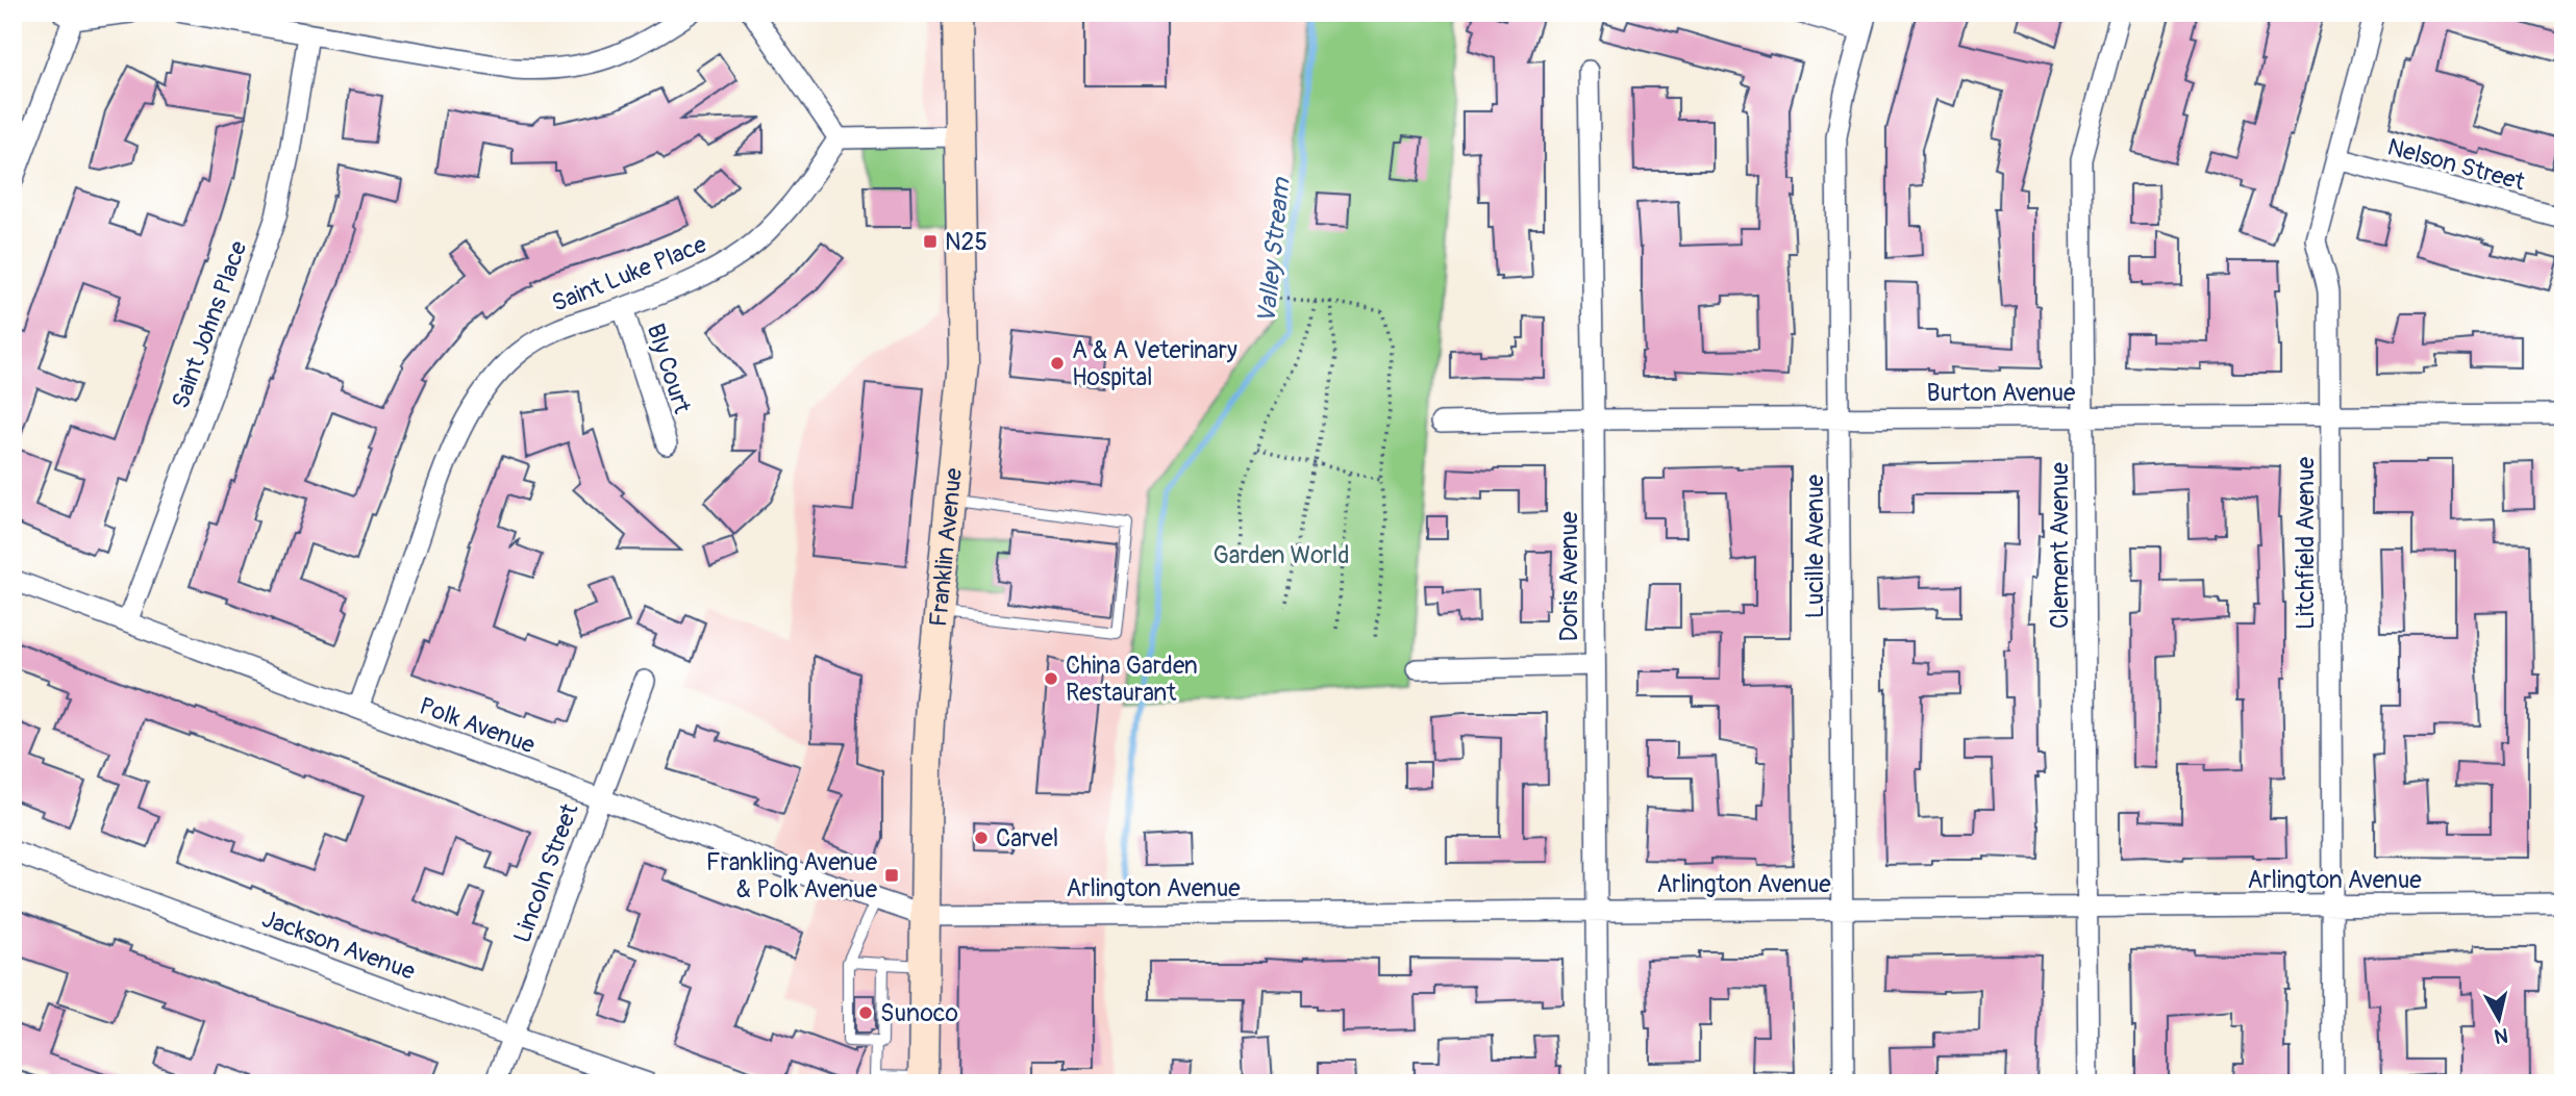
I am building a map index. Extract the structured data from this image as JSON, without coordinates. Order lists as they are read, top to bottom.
{
  "streets": {
    "main road": ["Franklin Avenue"],
    "street": [
      "Nelson Street",
      "Saint Luke Place",
      "Saint Johns Place",
      "Bly Court",
      "Burton Avenue",
      "Litchfield Avenue",
      "Clement Avenue",
      "Lucille Avenue",
      "Doris Avenue",
      "Polk Avenue",
      "Lincoln Street",
      "Arlington Avenue",
      "Jackson Avenue"
    ]
  },
  "crossings": [
    ["Nelson Street", "Litchfield Avenue"],
    ["Saint Luke Place", "Bly Court"],
    ["Saint Luke Place", "Polk Avenue"],
    ["Saint Johns Place", "Polk Avenue"],
    ["Burton Avenue", "Litchfield Avenue"],
    ["Burton Avenue", "Clement Avenue"],
    ["Burton Avenue", "Lucille Avenue"],
    ["Burton Avenue", "Doris Avenue"],
    ["Litchfield Avenue", "Arlington Avenue"],
    ["Clement Avenue", "Arlington Avenue"],
    ["Lucille Avenue", "Arlington Avenue"],
    ["Franklin Avenue", "Polk Avenue"],
    ["Franklin Avenue", "Arlington Avenue"],
    ["Doris Avenue", "Arlington Avenue"],
    ["Polk Avenue", "Lincoln Street"],
    ["Polk Avenue", "Arlington Avenue"],
    ["Lincoln Street", "Jackson Avenue"]
  ],
  "water": ["Valley Stream"],
  "parks": ["Garden World"],
  "places": {
    "transit": ["N25", "Frankling Avenue & Polk Avenue"],
    "other": [
      "A & A Veterinary Hospital",
      "China Garden Restaurant",
      "Carvel",
      "Sunoco"
    ]
  },
  "north": "bottom"
}
